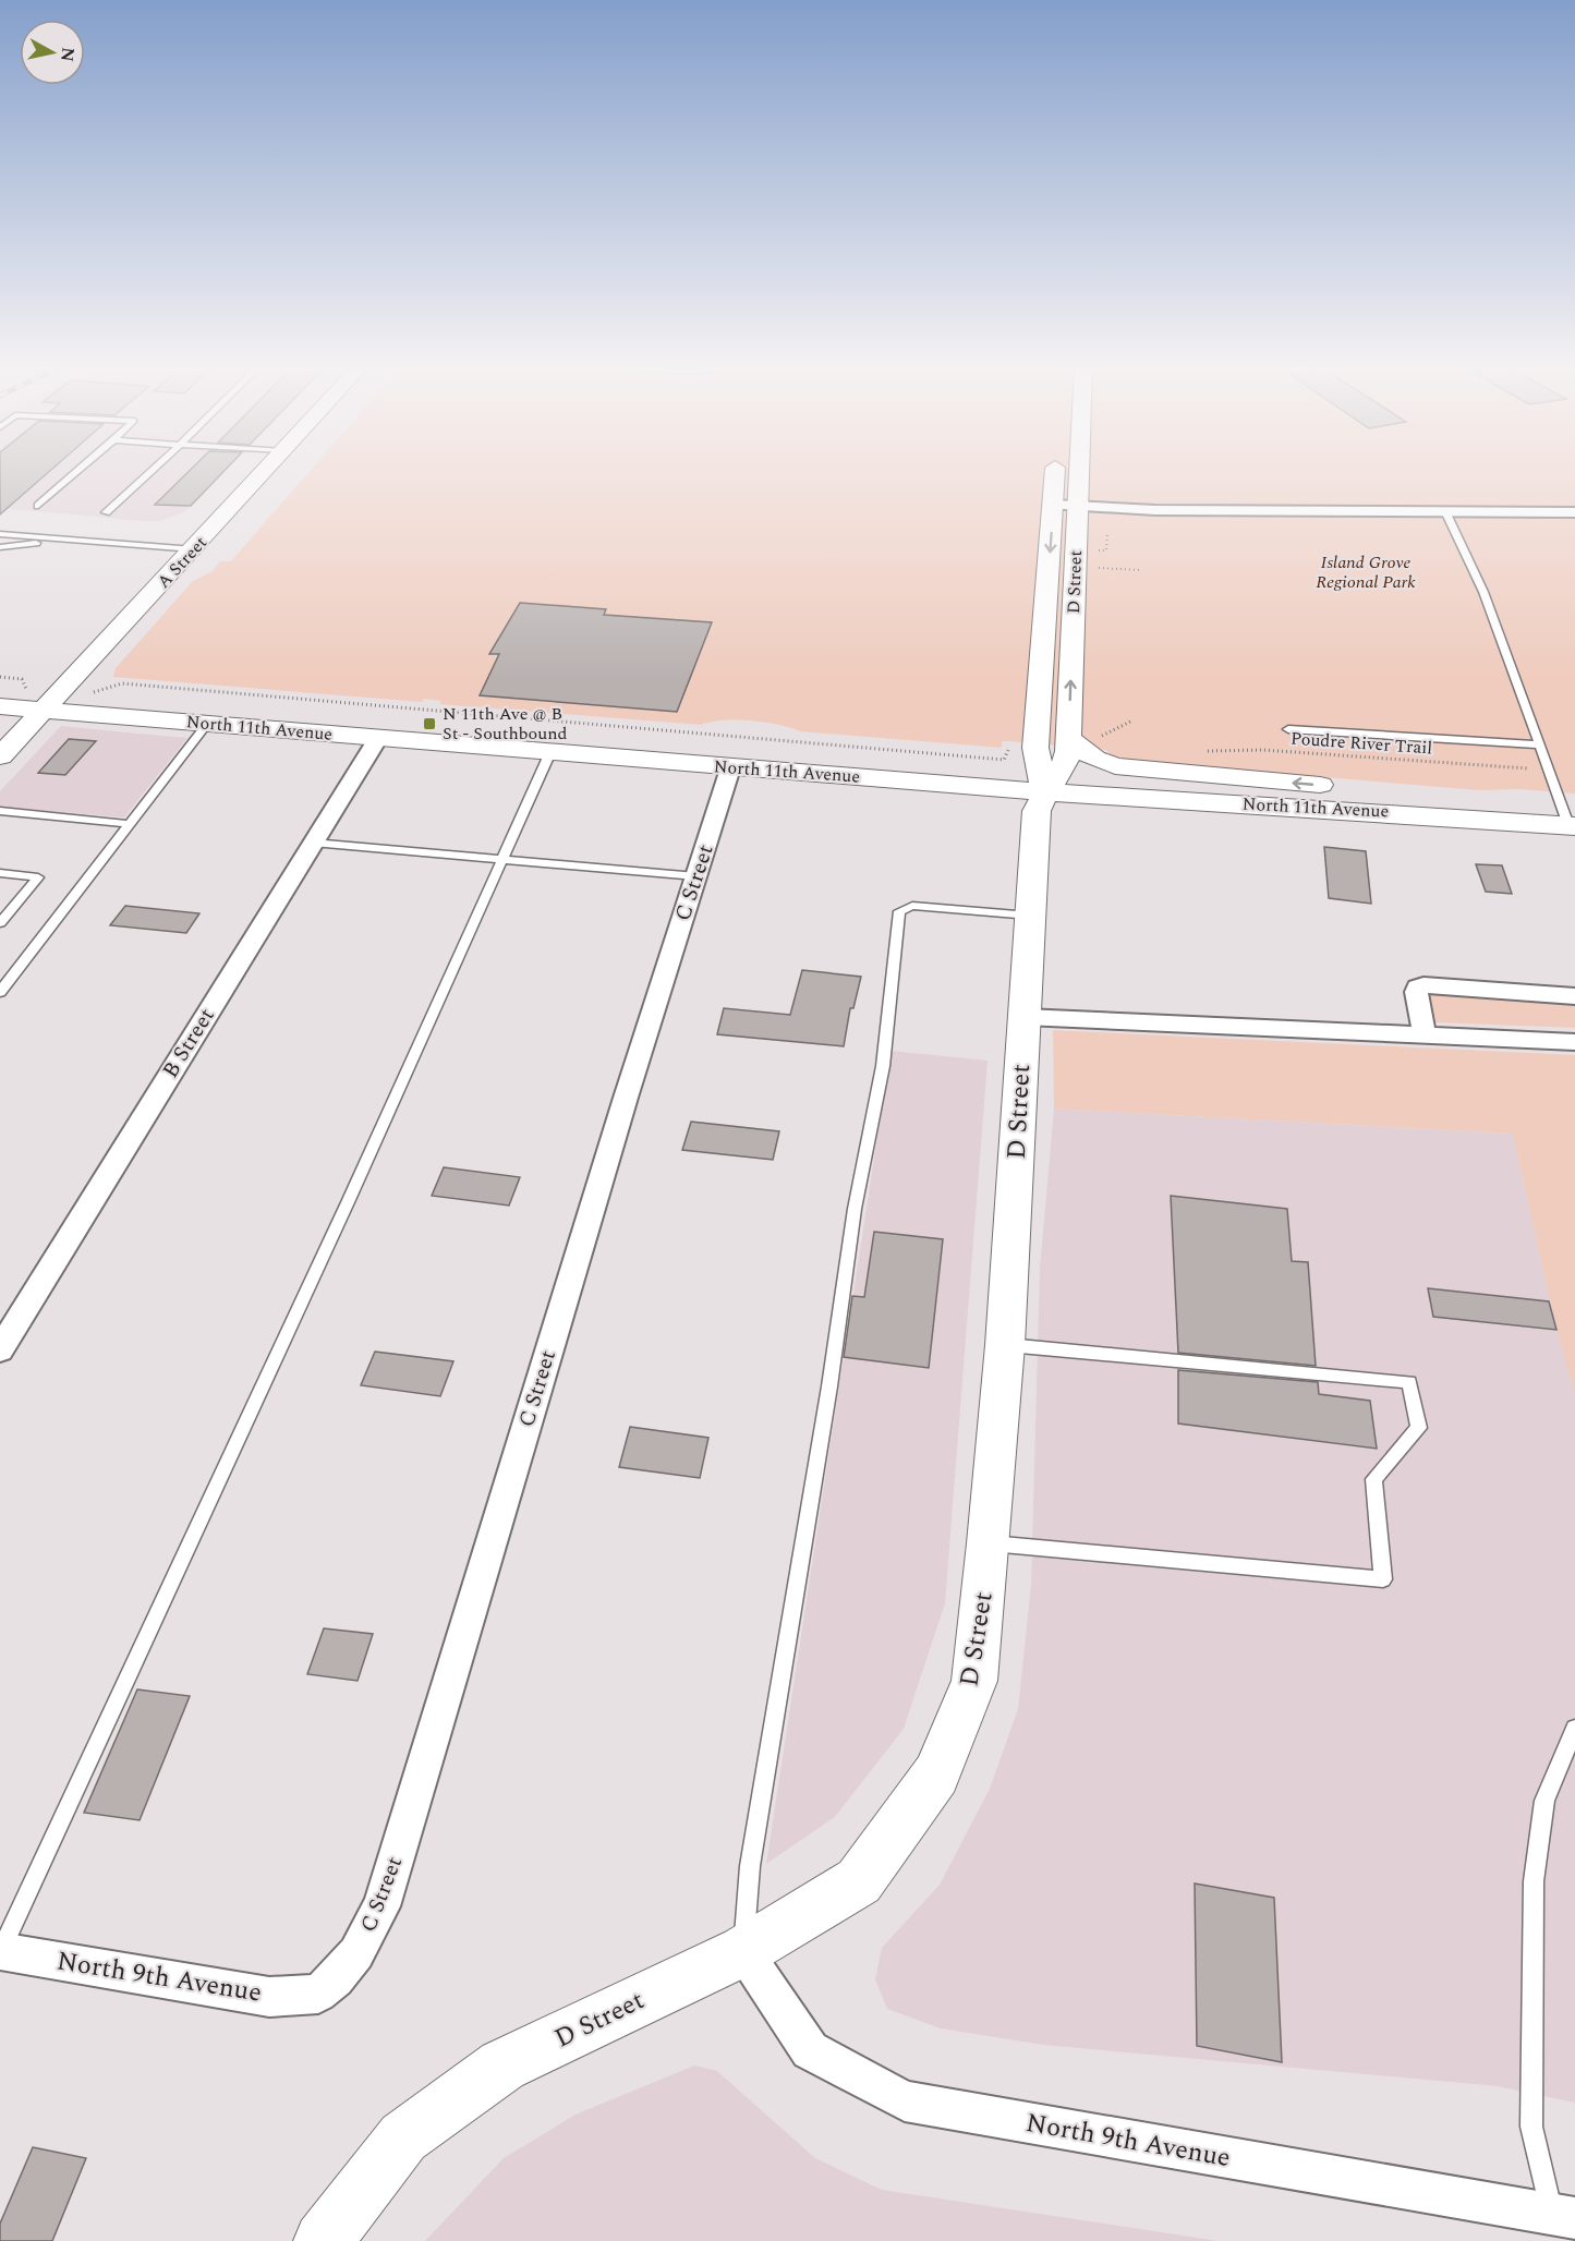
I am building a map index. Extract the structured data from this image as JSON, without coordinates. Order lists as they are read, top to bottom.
{
  "streets": {
    "street": [
      "A Street",
      "D Street",
      "North 11th Avenue",
      "C Street",
      "B Street",
      "North 9th Avenue"
    ],
    "path": ["Poudre River Trail"]
  },
  "crossings": [
    ["A Street", "North 11th Avenue"],
    ["D Street", "North 11th Avenue"],
    ["D Street", "North 9th Avenue"],
    ["North 11th Avenue", "C Street"],
    ["North 11th Avenue", "B Street"],
    ["C Street", "North 9th Avenue"]
  ],
  "parks": ["Island Grove Regional Park"],
  "places": {
    "transit": ["N 11th Ave @ B St - Southbound"]
  },
  "north": "right"
}
